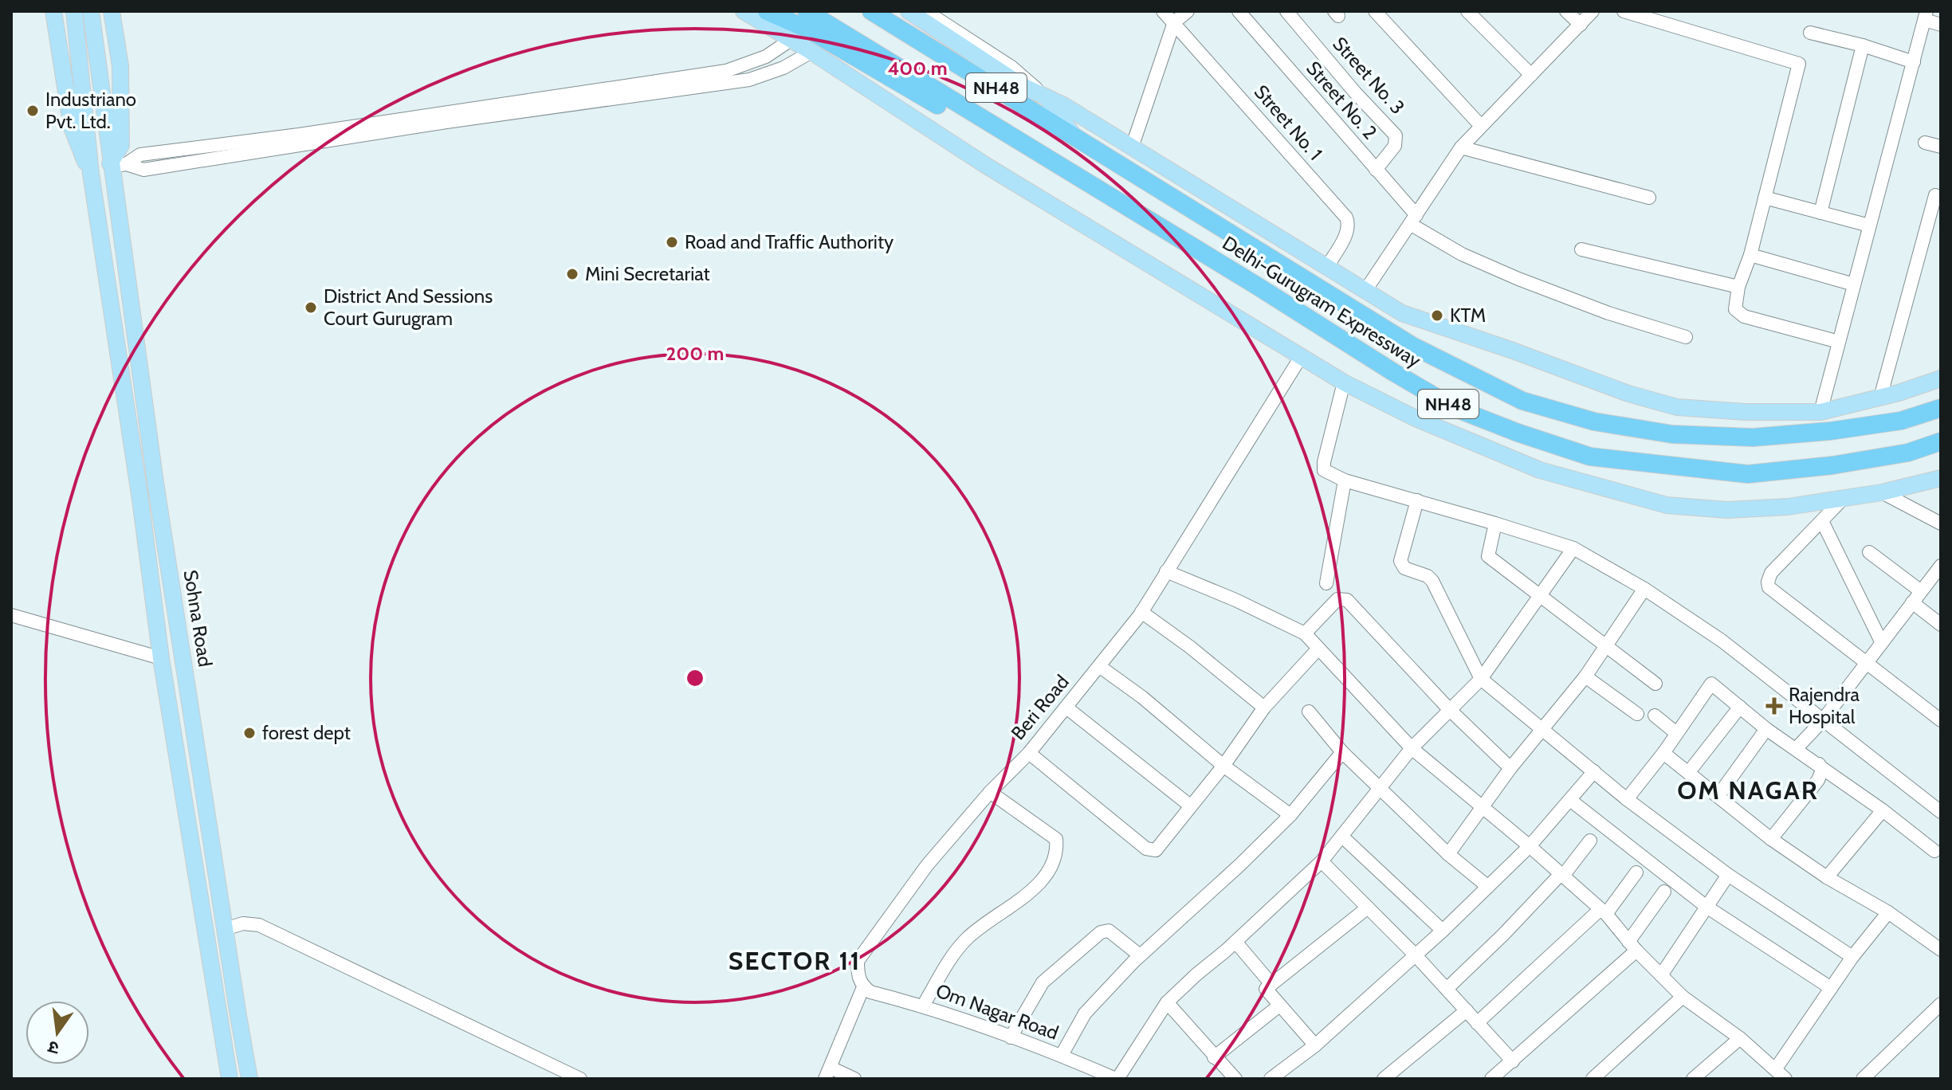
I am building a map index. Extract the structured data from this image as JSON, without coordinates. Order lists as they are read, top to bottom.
{
  "streets": {
    "highway": ["NH48", "Delhi-Gurugram Expressway"],
    "main road": ["Sohna Road"],
    "street": [
      "Street No. 3",
      "Street No. 2",
      "Street No. 1",
      "Beri Road",
      "Om Nagar Road"
    ]
  },
  "crossings": [
    ["Street No. 3", "Street No. 2"],
    ["Beri Road", "Om Nagar Road"]
  ],
  "districts": ["OM NAGAR", "SECTOR 11"],
  "places": {
    "other": [
      "Industriano Pvt. Ltd.",
      "Road and Traffic Authority",
      "Mini Secretariat",
      "District And Sessions Court Gurugram",
      "KTM",
      "forest dept"
    ],
    "health": ["Rajendra Hospital"]
  },
  "north": "bottom",
  "rings": ["400 m", "200 m"]
}
